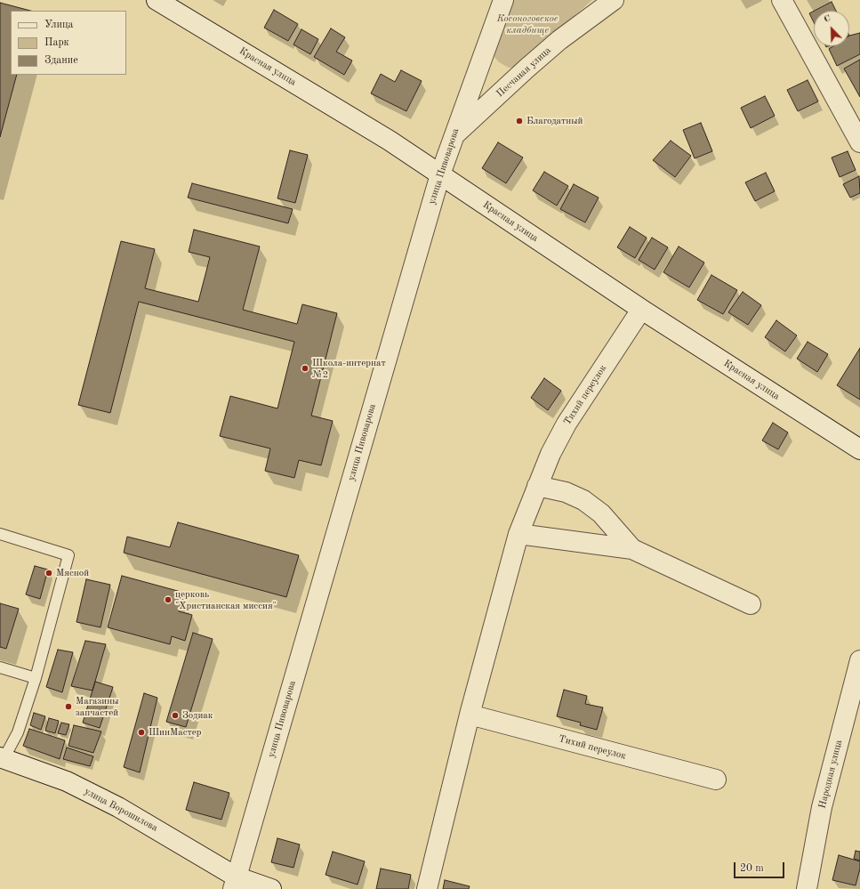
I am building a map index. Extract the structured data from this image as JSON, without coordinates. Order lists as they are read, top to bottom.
{
  "streets": {
    "street": [
      "Красная улица",
      "Песчаная улица",
      "улица Пивоварова",
      "Тихий переулок",
      "Народная улица",
      "улица Ворошилова"
    ]
  },
  "crossings": [
    ["Красная улица", "улица Пивоварова"],
    ["Красная улица", "Тихий переулок"],
    ["Песчаная улица", "улица Пивоварова"],
    ["улица Пивоварова", "улица Ворошилова"]
  ],
  "parks": ["Косоноговское кладбище"],
  "places": [
    "Благодатный",
    "Школа-интернат №2",
    "Мясной",
    "церковь \"Христианская миссия\"",
    "Магазины запчастей",
    "Зодиак",
    "ШинМастер"
  ],
  "legend": ["Улица", "Парк", "Здание"],
  "scale_bar": "20 m",
  "north": "top left"
}
